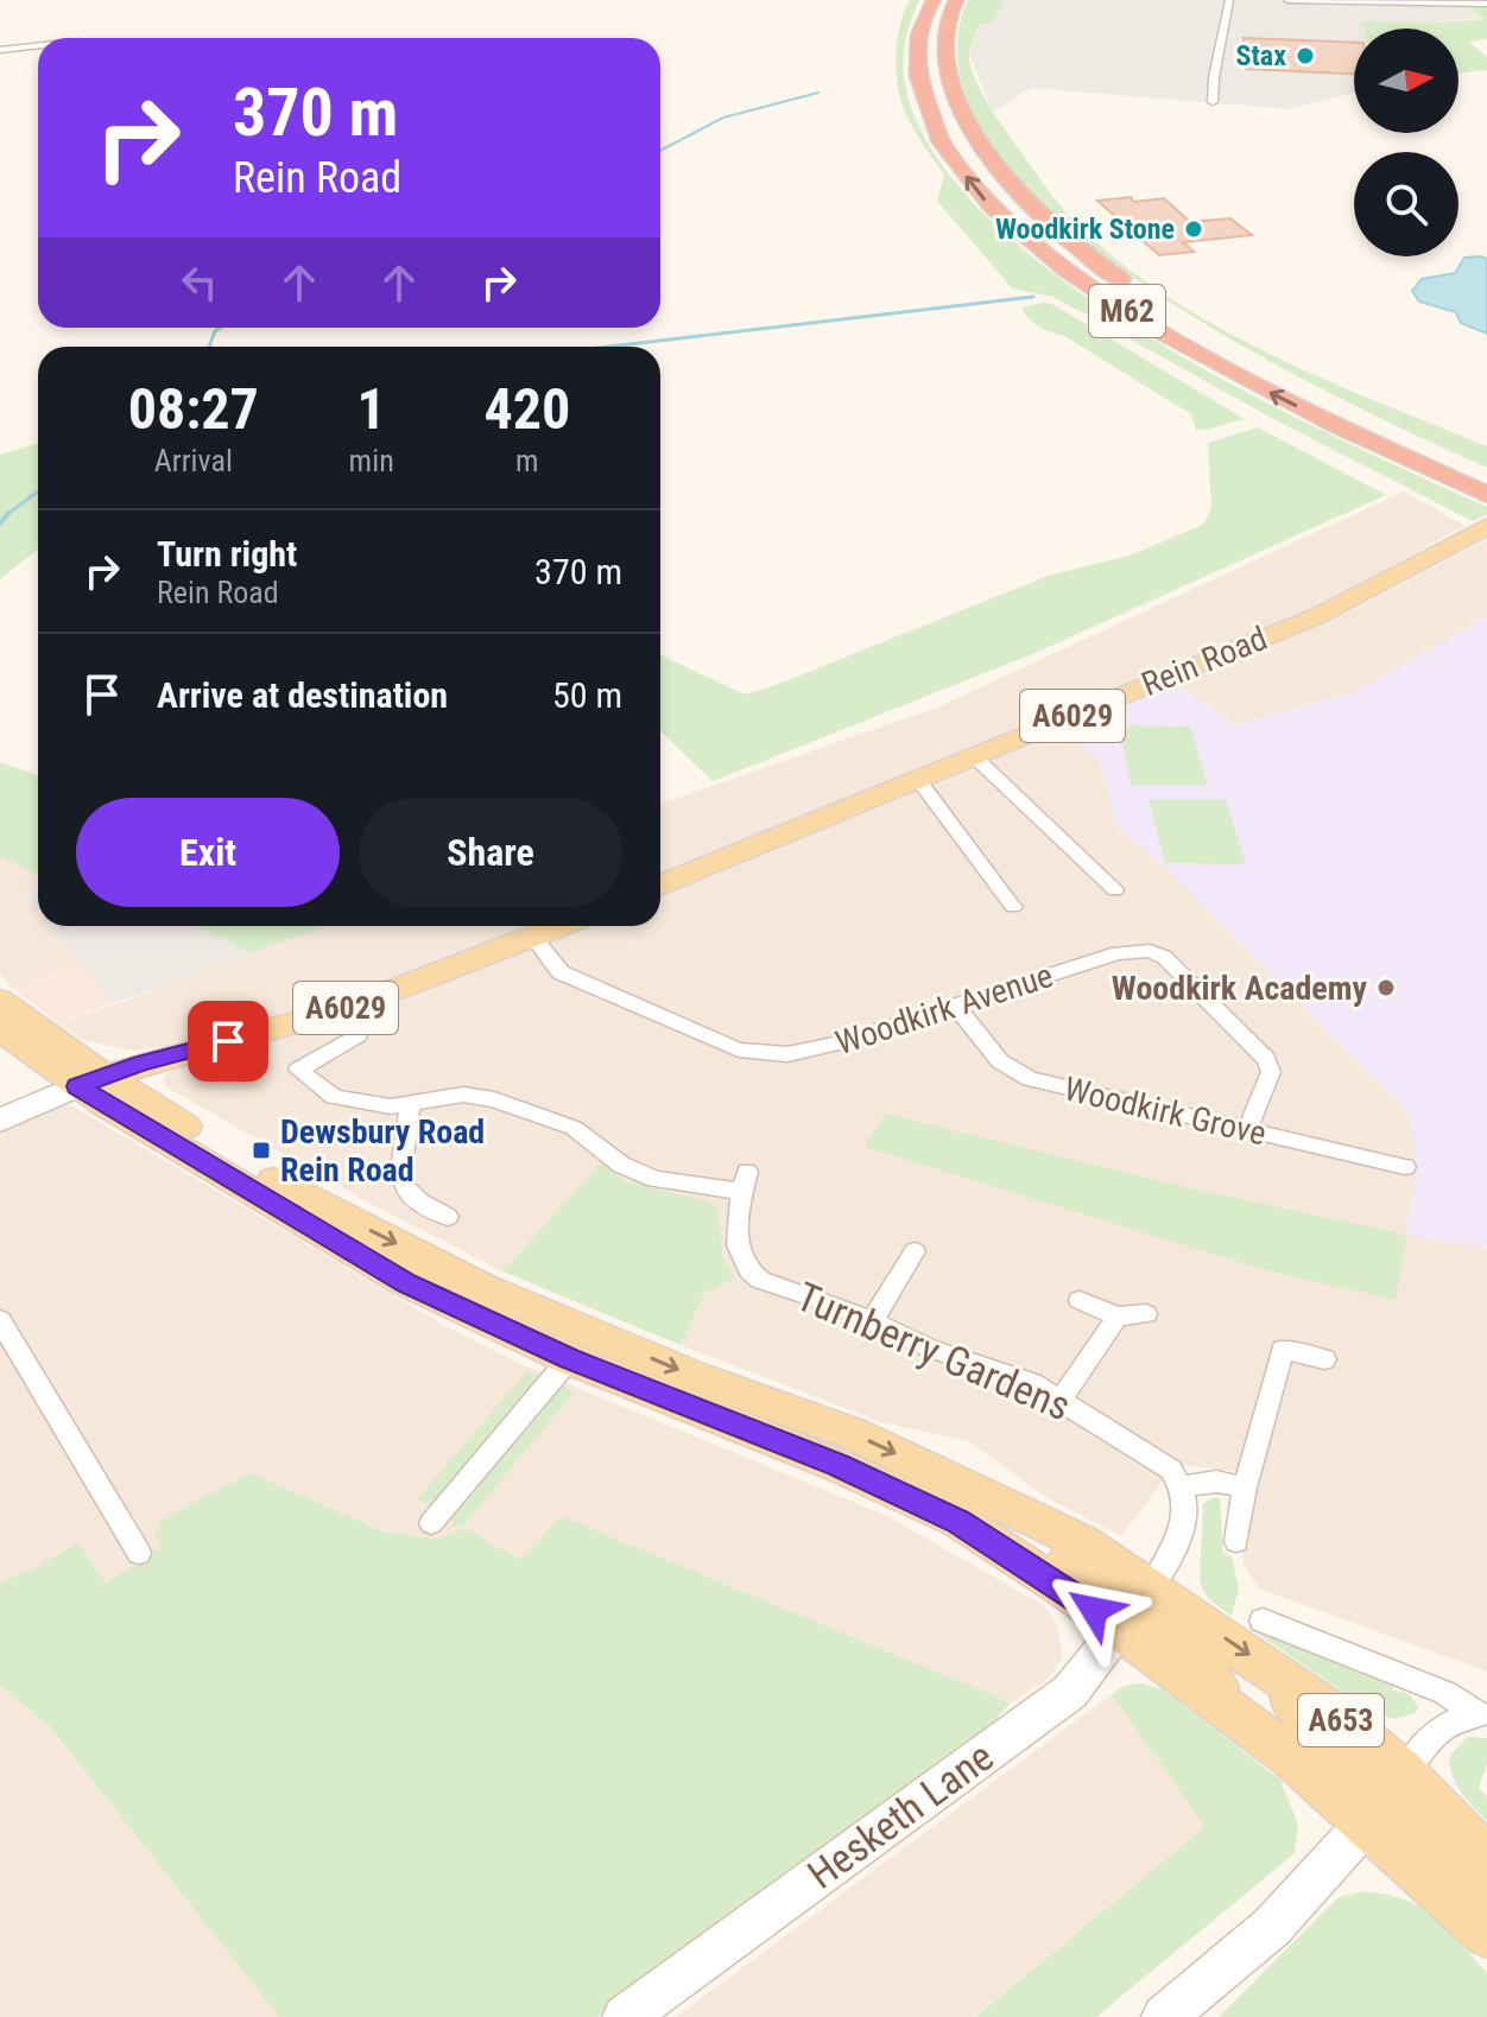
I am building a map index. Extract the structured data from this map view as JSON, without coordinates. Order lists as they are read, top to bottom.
{
  "streets": {
    "highway": ["M62"],
    "main road": ["Rein Road", "A6029", "A653"],
    "street": [
      "Woodkirk Avenue",
      "Woodkirk Grove",
      "Turnberry Gardens",
      "Hesketh Lane"
    ]
  },
  "crossings": [
    ["A6029", "Woodkirk Avenue"],
    ["A6029", "A653"],
    ["Woodkirk Avenue", "Woodkirk Grove"],
    ["A653", "Hesketh Lane"]
  ],
  "places": {
    "other": ["Stax", "Woodkirk Stone", "Woodkirk Academy"],
    "transit": ["Dewsbury Road Rein Road"]
  },
  "north": "right",
  "page": {
    "turn": ["370 m", "Rein Road"],
    "eta": [
      "08:27",
      "Arrival",
      "1",
      "min",
      "420",
      "m"
    ],
    "list": [
      {
        "name": "Turn right",
        "note": "Rein Road",
        "value": "370 m"
      },
      {
        "name": "Arrive at destination",
        "value": "50 m"
      }
    ],
    "buttons": ["Exit", "Share"]
  }
}
